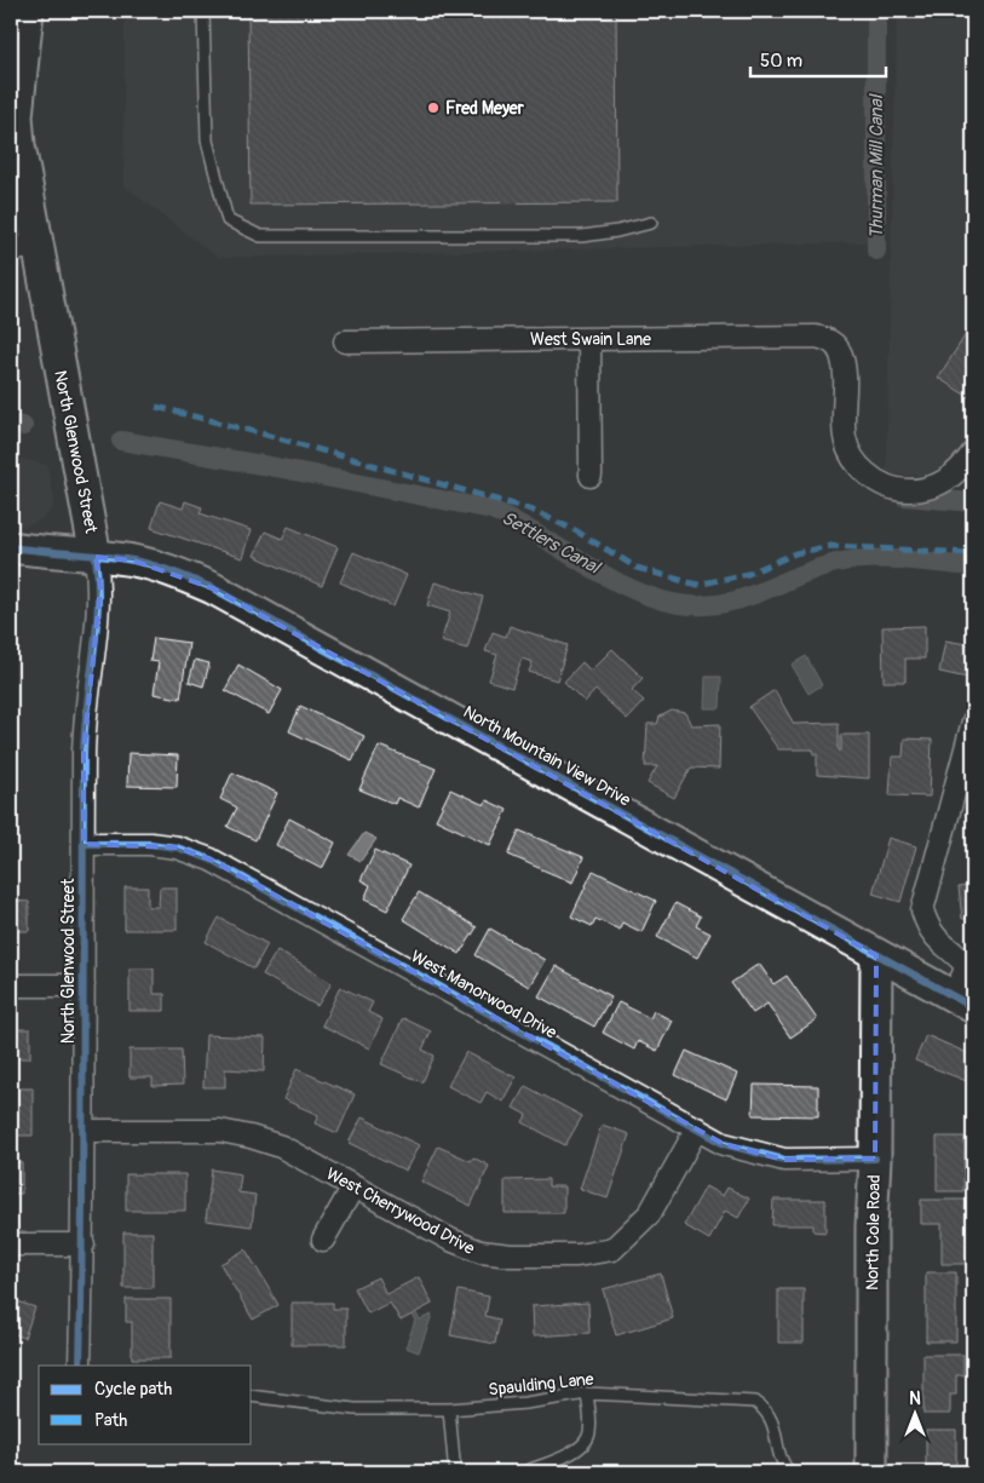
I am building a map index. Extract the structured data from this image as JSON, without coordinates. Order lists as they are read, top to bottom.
{
  "streets": {
    "main road": ["North Glenwood Street", "North Mountain View Drive", "North Cole Road"],
    "street": ["West Swain Lane", "West Manorwood Drive", "West Cherrywood Drive"],
    "lane": ["Spaulding Lane"]
  },
  "crossings": [
    ["North Glenwood Street", "North Mountain View Drive"],
    ["North Glenwood Street", "West Manorwood Drive"],
    ["North Glenwood Street", "West Cherrywood Drive"],
    ["North Mountain View Drive", "North Cole Road"],
    ["West Manorwood Drive", "West Cherrywood Drive"],
    ["West Manorwood Drive", "North Cole Road"]
  ],
  "water": ["Thurman Mill Canal", "Settlers Canal"],
  "places": ["Fred Meyer"],
  "legend": ["Cycle path", "Path"],
  "scale_bar": "50 m",
  "north": "top"
}
